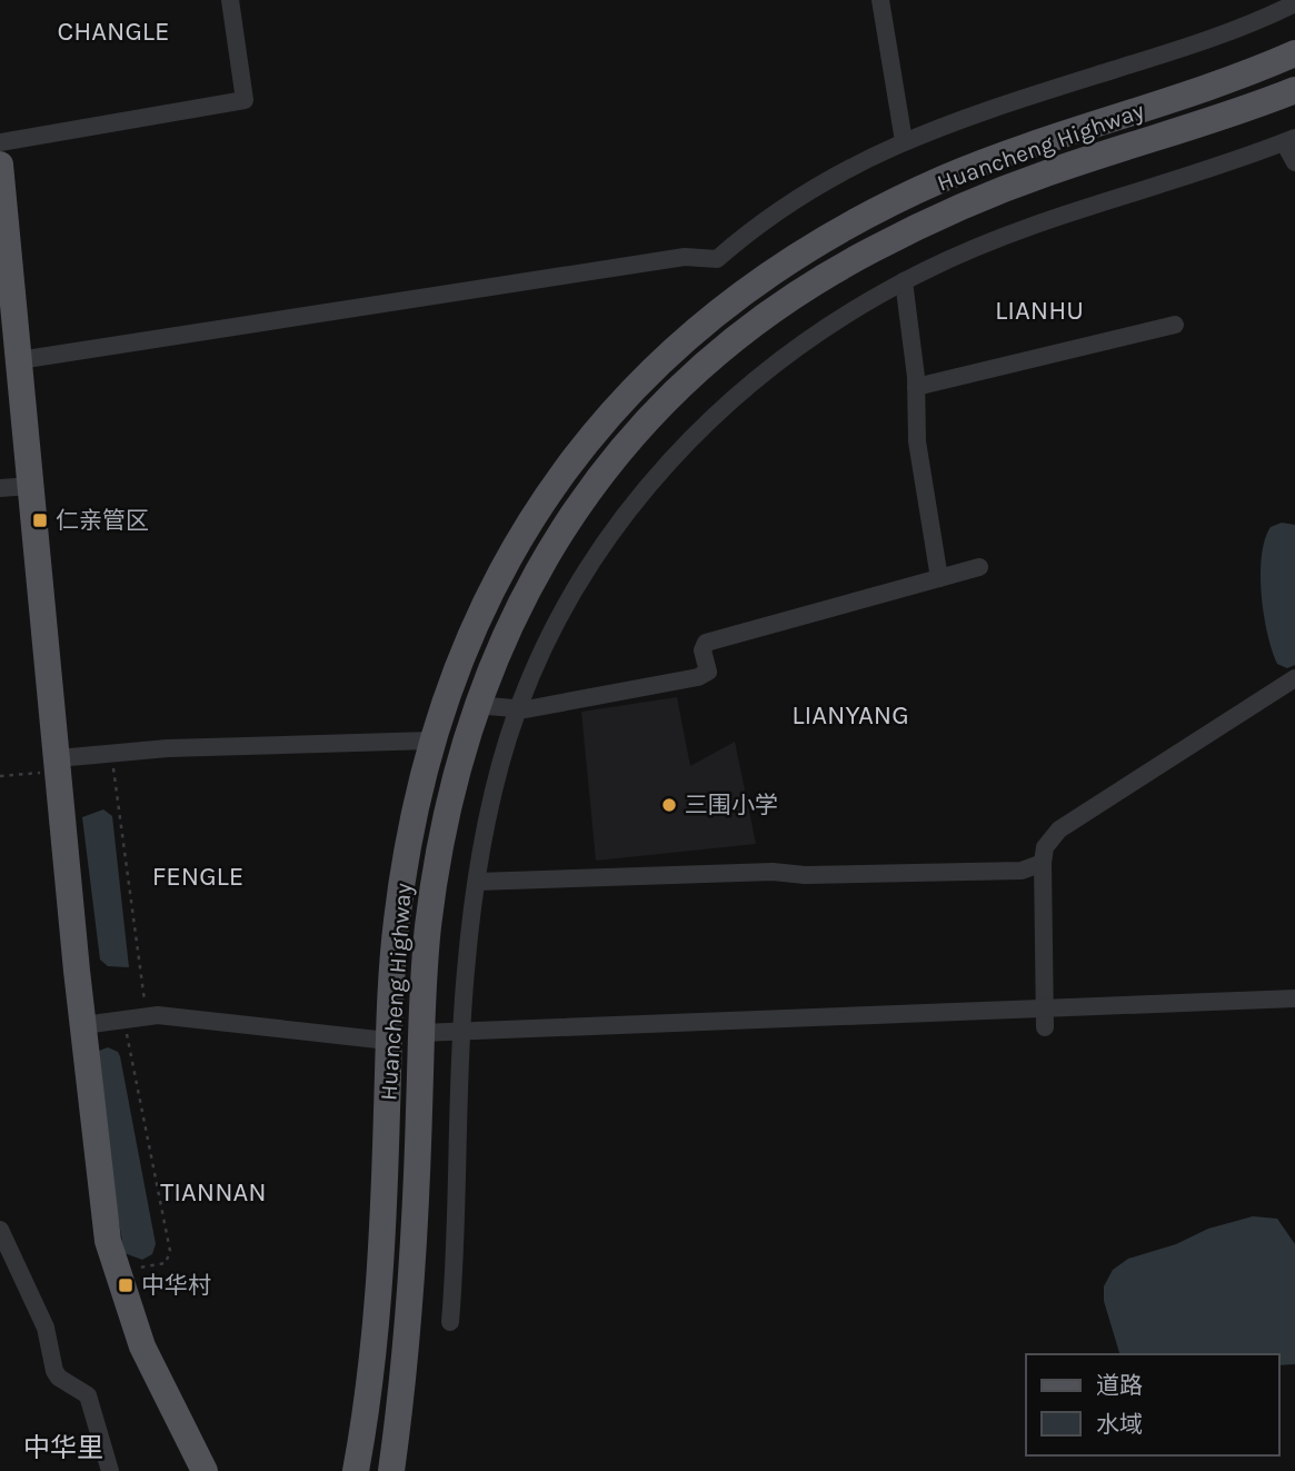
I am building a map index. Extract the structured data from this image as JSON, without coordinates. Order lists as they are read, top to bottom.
{
  "streets": {
    "main road": ["Huancheng Highway"]
  },
  "districts": [
    "CHANGLE",
    "LIANHU",
    "LIANYANG",
    "FENGLE",
    "TIANNAN",
    "中华里"
  ],
  "places": {
    "transit": ["仁亲管区", "中华村"],
    "other": ["三围小学"]
  },
  "legend": ["道路", "水域"]
}
